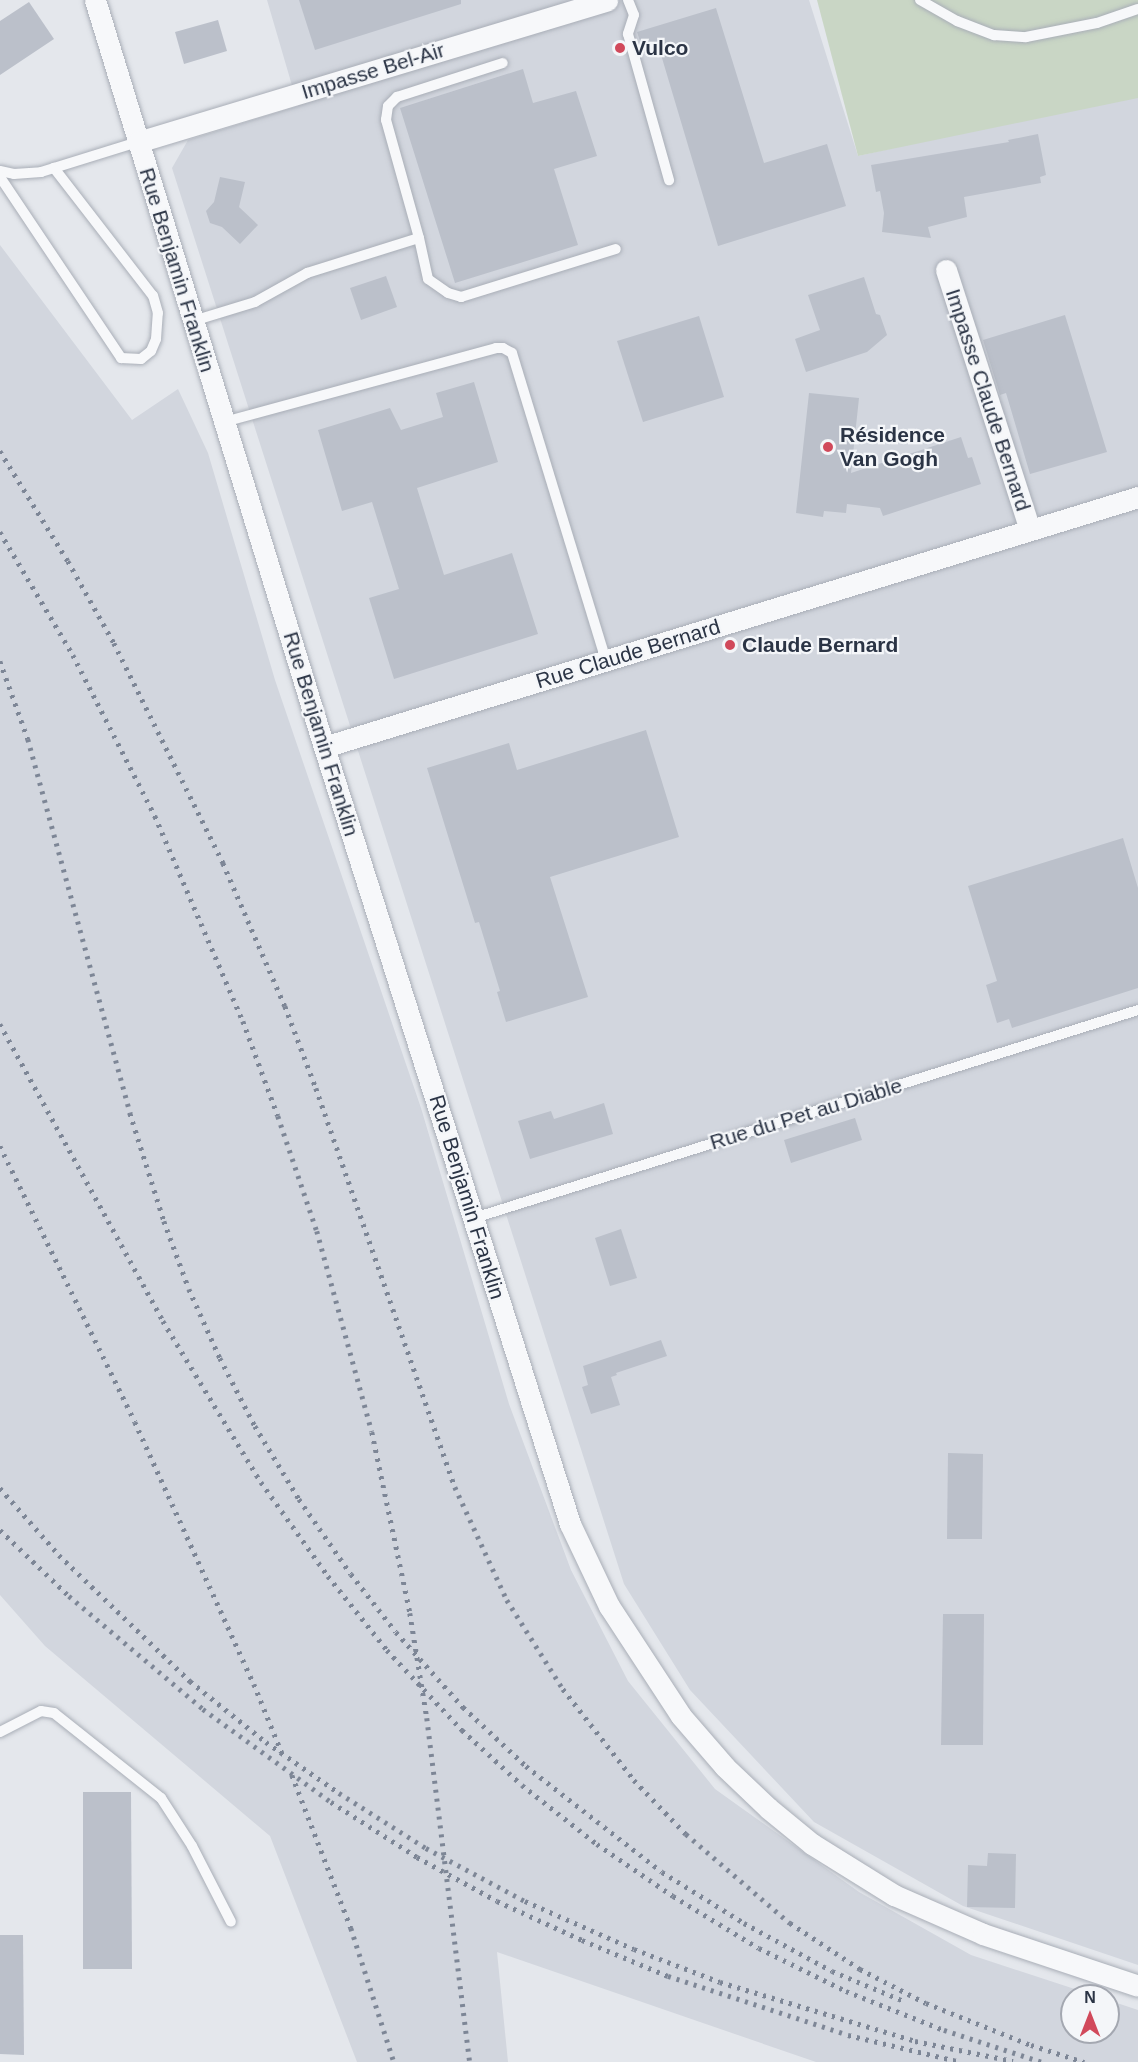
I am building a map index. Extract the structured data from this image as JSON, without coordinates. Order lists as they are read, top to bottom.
{
  "streets": {
    "street": [
      "Impasse Bel-Air",
      "Rue Benjamin Franklin",
      "Impasse Claude Bernard",
      "Rue Claude Bernard"
    ],
    "lane": ["Rue du Pet au Diable"]
  },
  "crossings": [
    ["Impasse Bel-Air", "Rue Benjamin Franklin"],
    ["Rue Benjamin Franklin", "Rue Claude Bernard"],
    ["Rue Benjamin Franklin", "Rue du Pet au Diable"],
    ["Impasse Claude Bernard", "Rue Claude Bernard"]
  ],
  "places": ["Vulco", "Résidence Van Gogh", "Claude Bernard"],
  "north": "top"
}
